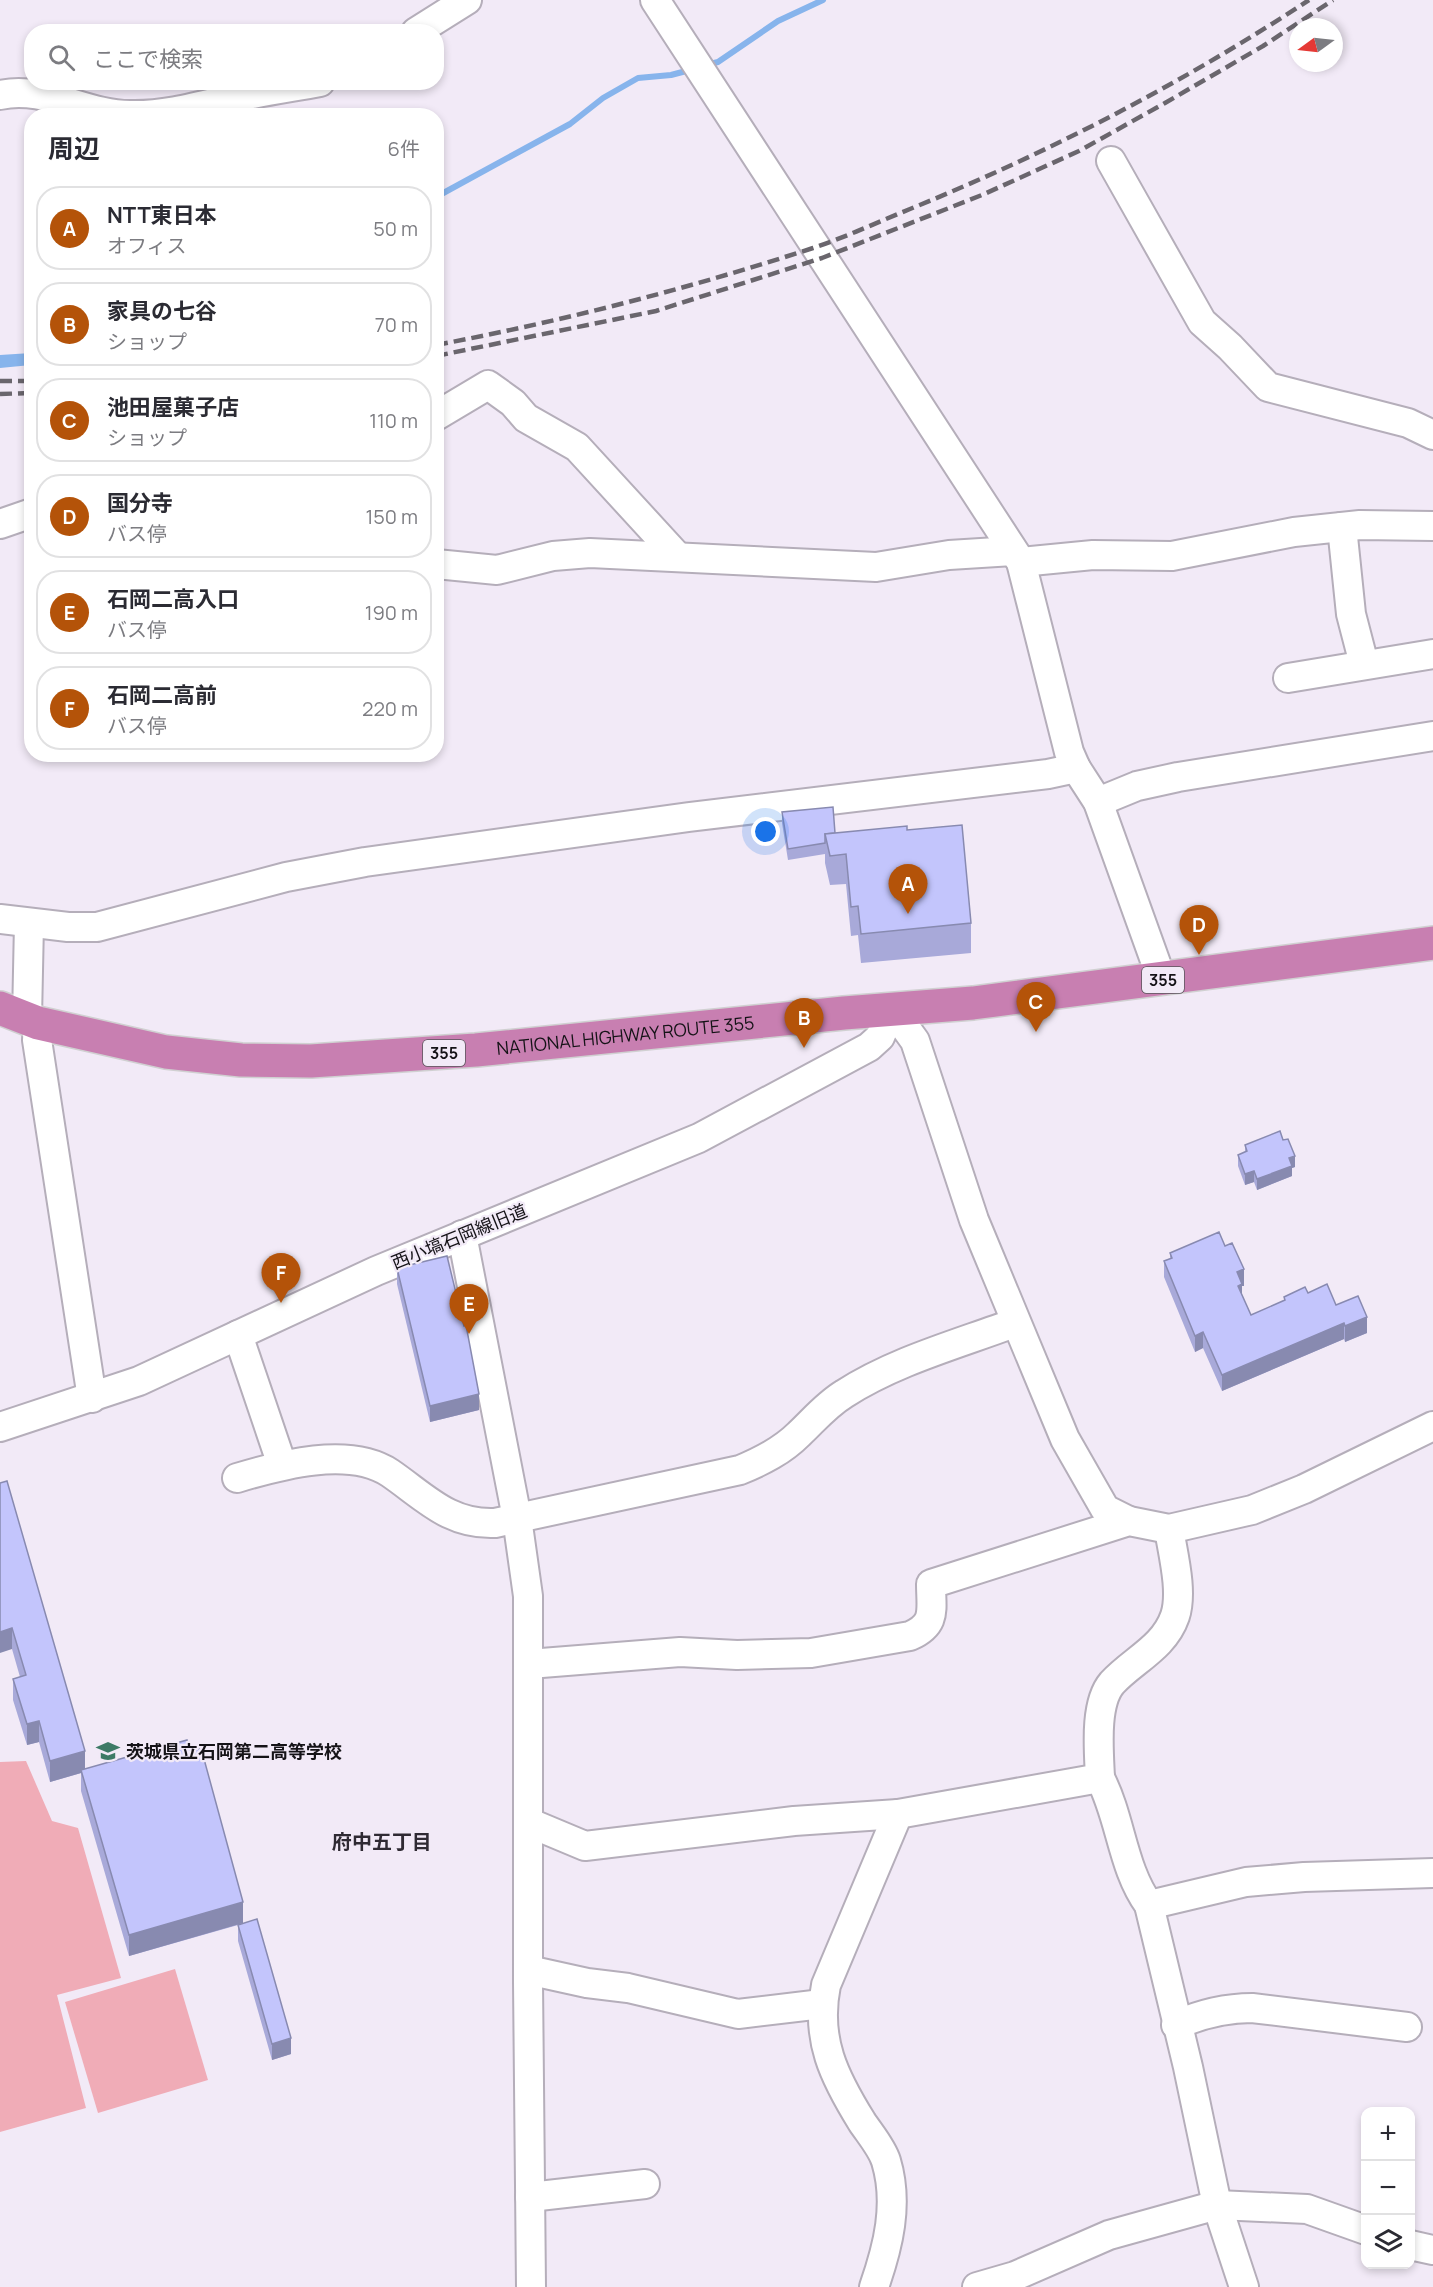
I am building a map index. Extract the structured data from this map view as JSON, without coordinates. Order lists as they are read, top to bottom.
{
  "streets": {
    "highway": ["355", "NATIONAL HIGHWAY ROUTE 355"],
    "street": ["西小塙石岡線旧道"]
  },
  "crossings": [
    ["NATIONAL HIGHWAY ROUTE 355", "西小塙石岡線旧道"]
  ],
  "districts": ["府中五丁目"],
  "places": {
    "school or university": ["茨城県立石岡第二高等学校"]
  },
  "north": "left",
  "page": {
    "search": "ここで検索",
    "heading": ["周辺", "6件"],
    "list": [
      {
        "mark": "A",
        "name": "NTT東日本",
        "note": "オフィス",
        "value": "50 m"
      },
      {
        "mark": "B",
        "name": "家具の七谷",
        "note": "ショップ",
        "value": "70 m"
      },
      {
        "mark": "C",
        "name": "池田屋菓子店",
        "note": "ショップ",
        "value": "110 m"
      },
      {
        "mark": "D",
        "name": "国分寺",
        "note": "バス停",
        "value": "150 m"
      },
      {
        "mark": "E",
        "name": "石岡二高入口",
        "note": "バス停",
        "value": "190 m"
      },
      {
        "mark": "F",
        "name": "石岡二高前",
        "note": "バス停",
        "value": "220 m"
      }
    ],
    "pins": [
      "A",
      "D",
      "C",
      "B",
      "F",
      "E"
    ],
    "map_buttons": ["+", "−"]
  }
}
